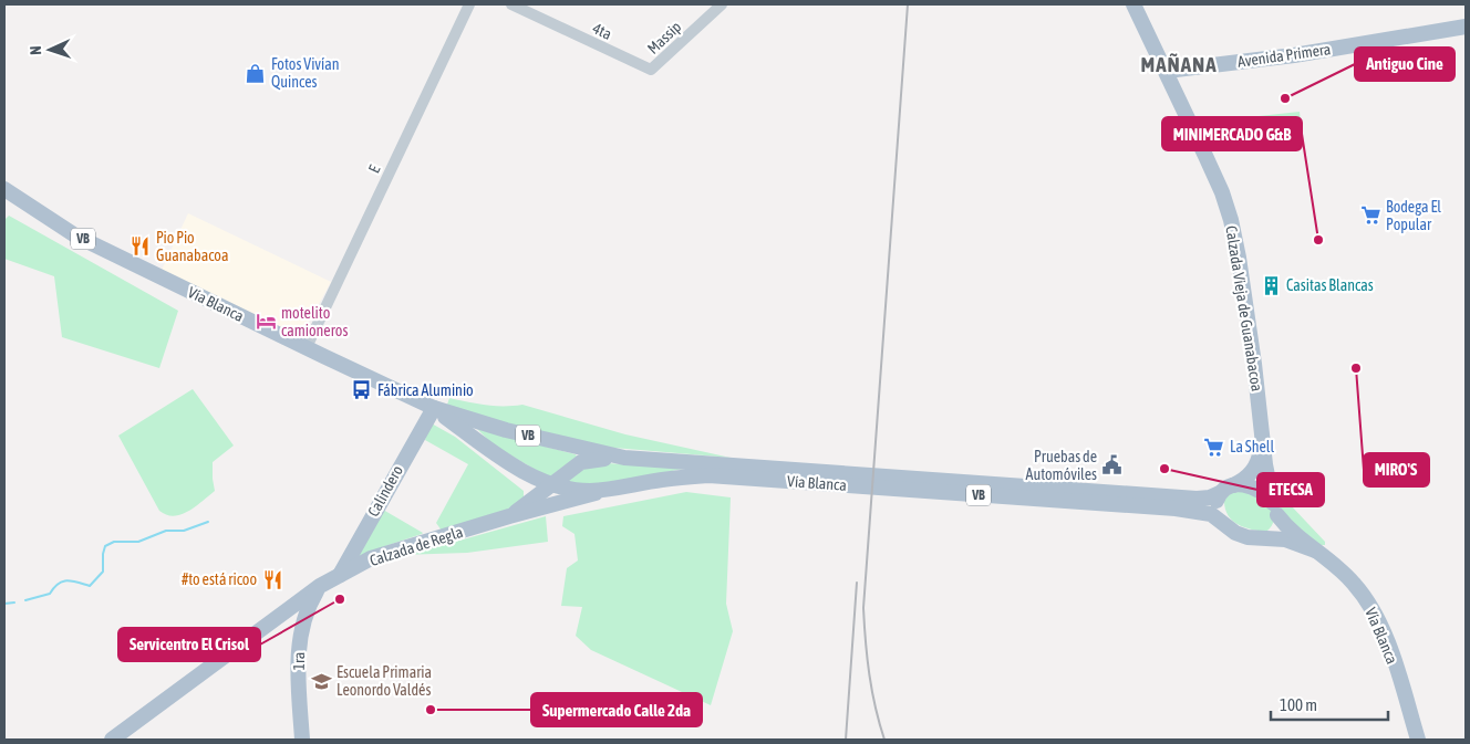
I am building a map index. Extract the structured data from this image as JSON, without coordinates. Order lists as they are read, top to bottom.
{
  "streets": {
    "main road": [
      "Avenida Primera",
      "VB",
      "Vía Blanca",
      "Calzada Vieja de Guanabacoa",
      "Calindero",
      "Calzada de Regla",
      "1ra"
    ],
    "street": ["4ta", "Massip", "E"]
  },
  "crossings": [
    ["4ta", "Massip"],
    ["Avenida Primera", "Calzada Vieja de Guanabacoa"],
    ["E", "Vía Blanca"],
    ["VB", "Vía Blanca"],
    ["VB", "Calzada Vieja de Guanabacoa"],
    ["Vía Blanca", "Calzada Vieja de Guanabacoa"],
    ["Vía Blanca", "Calindero"],
    ["Vía Blanca", "Calzada de Regla"],
    ["Calindero", "Calzada de Regla"],
    ["Calzada de Regla", "1ra"]
  ],
  "districts": ["MAÑANA"],
  "places": {
    "shop": ["Fotos Vivían Quinces"],
    "other": [
      "Antiguo Cine",
      "MINIMERCADO G&B",
      "MIRO'S",
      "ETECSA",
      "Servicentro El Crisol",
      "Supermercado Calle 2da"
    ],
    "supermarket": ["Bodega El Popular", "La Shell"],
    "restaurant": ["Pio Pio Guanabacoa", "#to está ricoo"],
    "building": ["Casitas Blancas"],
    "hotel": ["motelito camioneros"],
    "bus stop": ["Fábrica Aluminio"],
    "public building": ["Pruebas de Automóviles"],
    "school or university": ["Escuela Primaria Leonordo Valdés"]
  },
  "scale_bar": "100 m",
  "north": "left"
}
